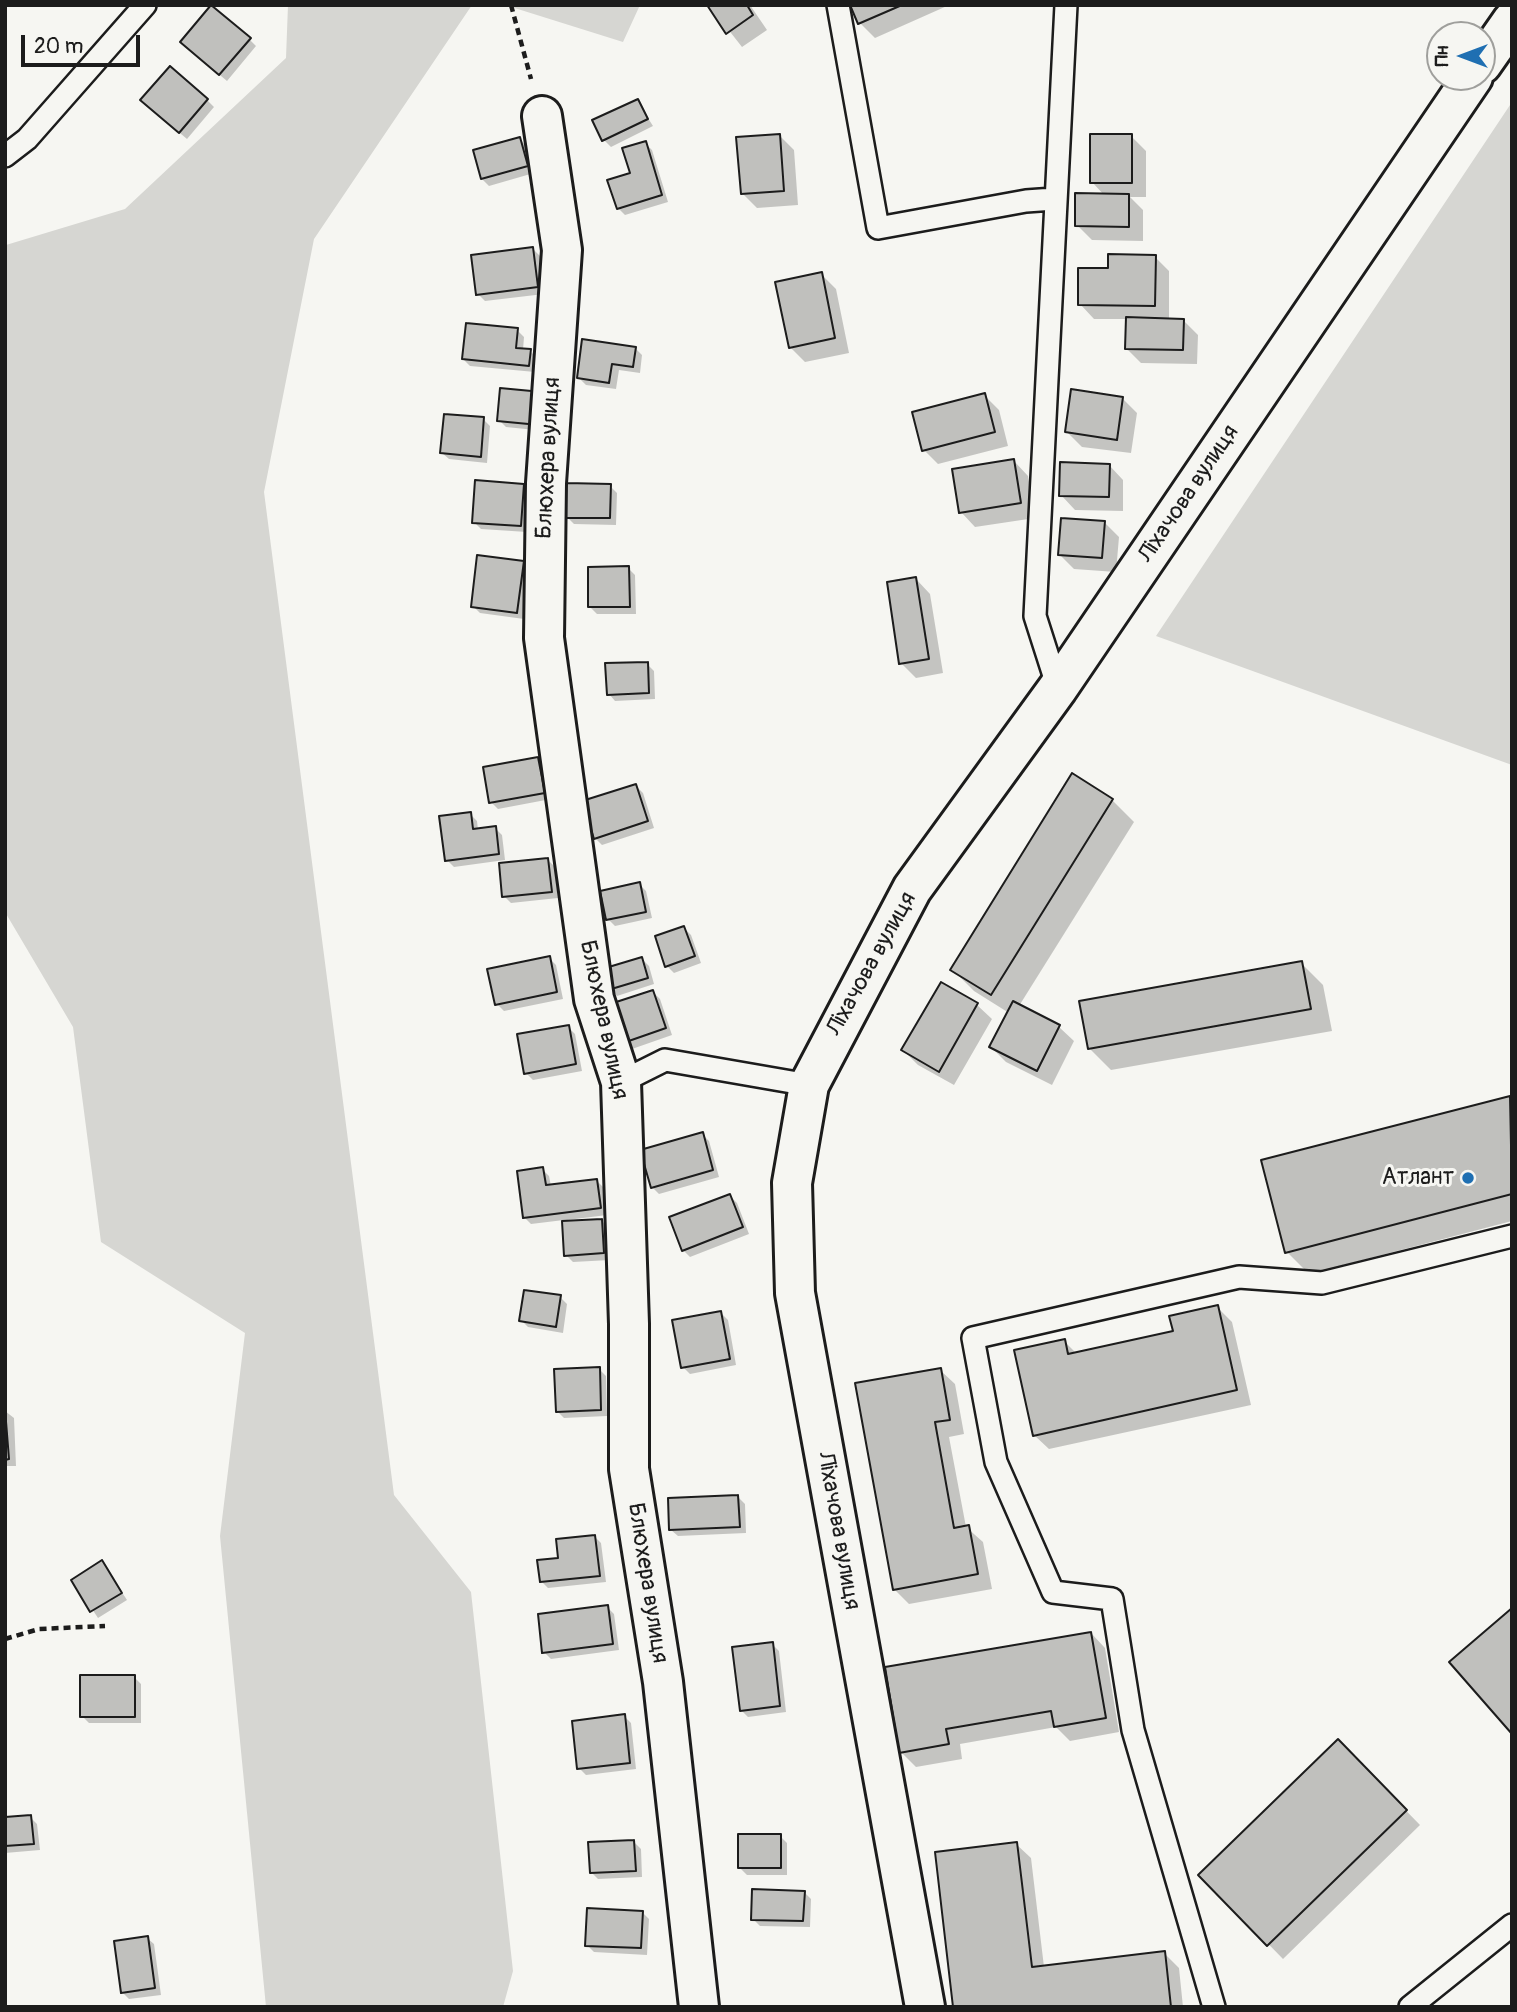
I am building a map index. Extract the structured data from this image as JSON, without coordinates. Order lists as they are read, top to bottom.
{
  "streets": {
    "street": ["Блюхера вулиця", "Ліхачова вулиця"]
  },
  "places": ["Атлант"],
  "scale_bar": "20 m",
  "north": "left"
}
